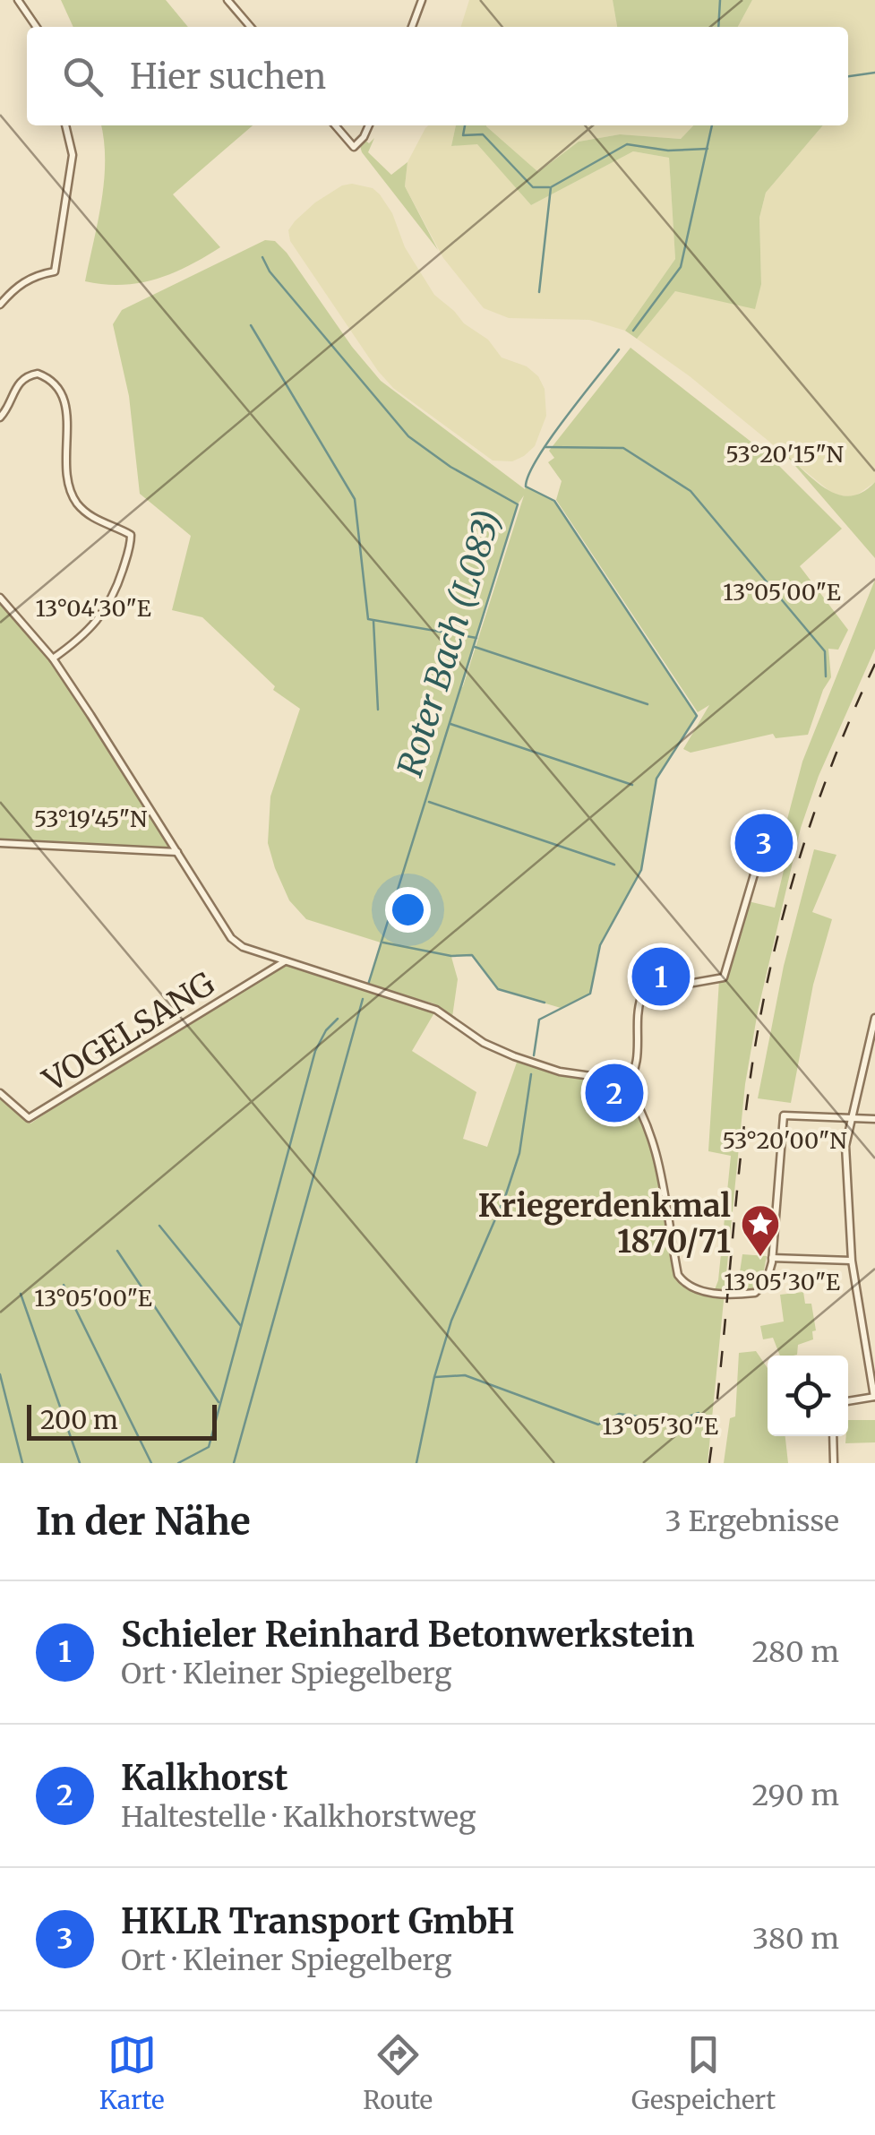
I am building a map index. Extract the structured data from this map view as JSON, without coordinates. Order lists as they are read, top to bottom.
{
  "streets": {
    "street": ["VOGELSANG"]
  },
  "water": ["Roter Bach (L083)"],
  "places": {
    "place": ["Kriegerdenkmal 1870/71"]
  },
  "scale_bar": "200 m",
  "page": {
    "search": "Hier suchen",
    "pins": ["3", "1", "2"],
    "scale": "200 m",
    "heading": ["In der Nähe", "3 Ergebnisse"],
    "list": [
      {
        "mark": "1",
        "name": "Schieler Reinhard Betonwerkstein",
        "note": "Ort · Kleiner Spiegelberg",
        "value": "280 m"
      },
      {
        "mark": "2",
        "name": "Kalkhorst",
        "note": "Haltestelle · Kalkhorstweg",
        "value": "290 m"
      },
      {
        "mark": "3",
        "name": "HKLR Transport GmbH",
        "note": "Ort · Kleiner Spiegelberg",
        "value": "380 m"
      }
    ],
    "nav": ["Karte", "Route", "Gespeichert"]
  },
  "coordinates": [
    "53°20'15\"N",
    "13°05'00\"E",
    "13°04'30\"E",
    "53°19'45\"N",
    "53°20'00\"N",
    "13°05'30\"E"
  ]
}
